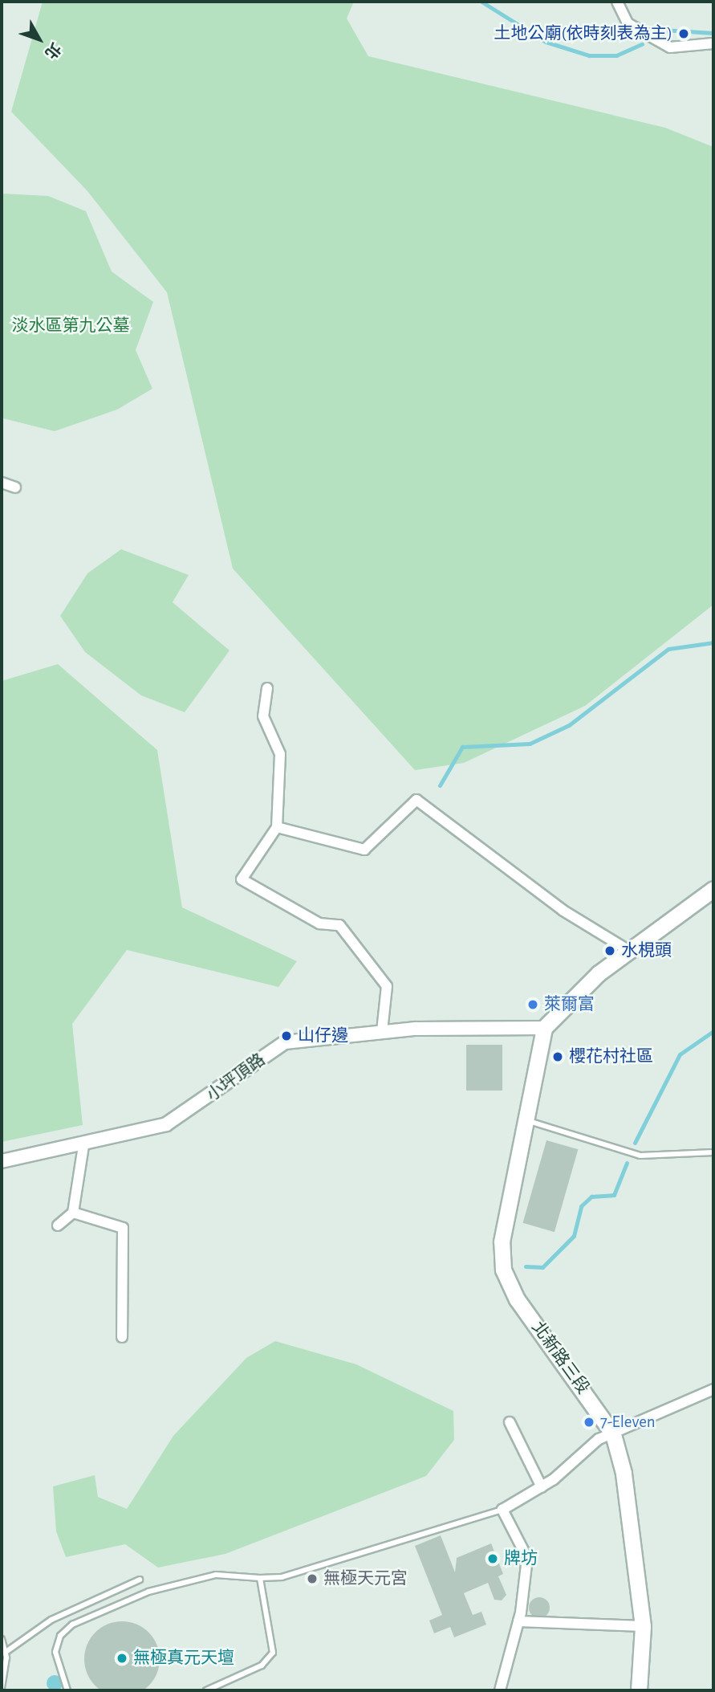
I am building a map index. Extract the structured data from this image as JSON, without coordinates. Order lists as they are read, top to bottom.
{
  "streets": {
    "main road": ["北新路三段"],
    "street": ["小坪頂路"]
  },
  "crossings": [
    ["小坪頂路", "北新路三段"]
  ],
  "parks": ["淡水區第九公墓"],
  "places": [
    "土地公廟(依時刻表為主)",
    "水梘頭",
    "萊爾富",
    "山仔邊",
    "櫻花村社區",
    "7-Eleven",
    "牌坊",
    "無極天元宮",
    "無極真元天壇"
  ],
  "north": "bottom right"
}
